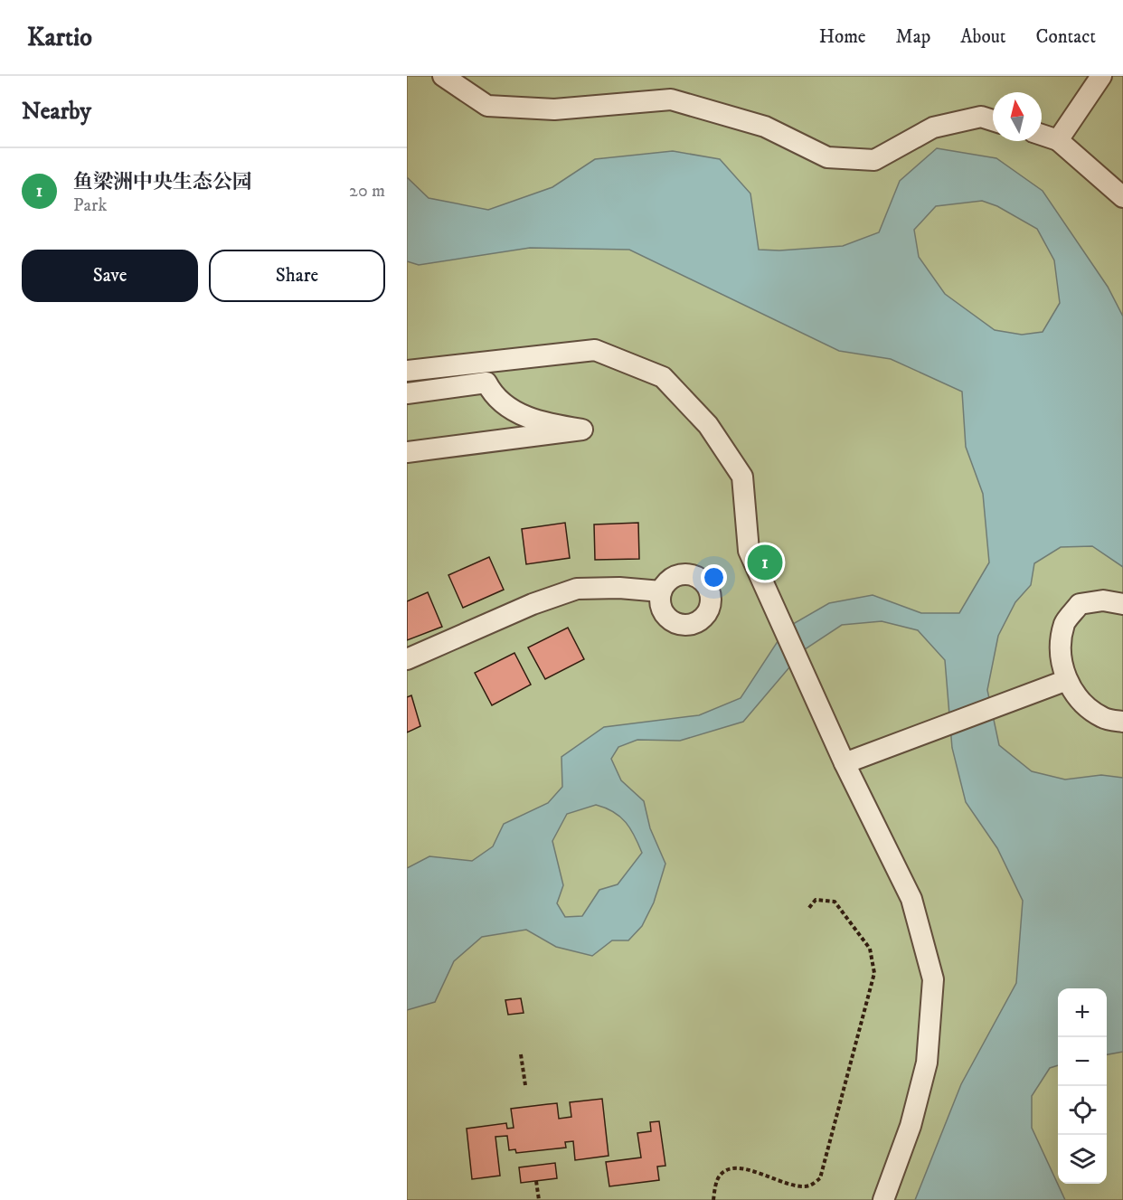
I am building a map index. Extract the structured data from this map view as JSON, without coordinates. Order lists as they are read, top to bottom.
{
  "north": "top",
  "page": {
    "header": "Kartio",
    "nav": [
      "Home",
      "Map",
      "About",
      "Contact"
    ],
    "heading": "Nearby",
    "list": [
      {
        "mark": "1",
        "name": "鱼梁洲中央生态公园",
        "note": "Park",
        "value": "20 m"
      }
    ],
    "buttons": ["Save", "Share"],
    "pins": "1",
    "map_buttons": ["+", "−"]
  }
}
